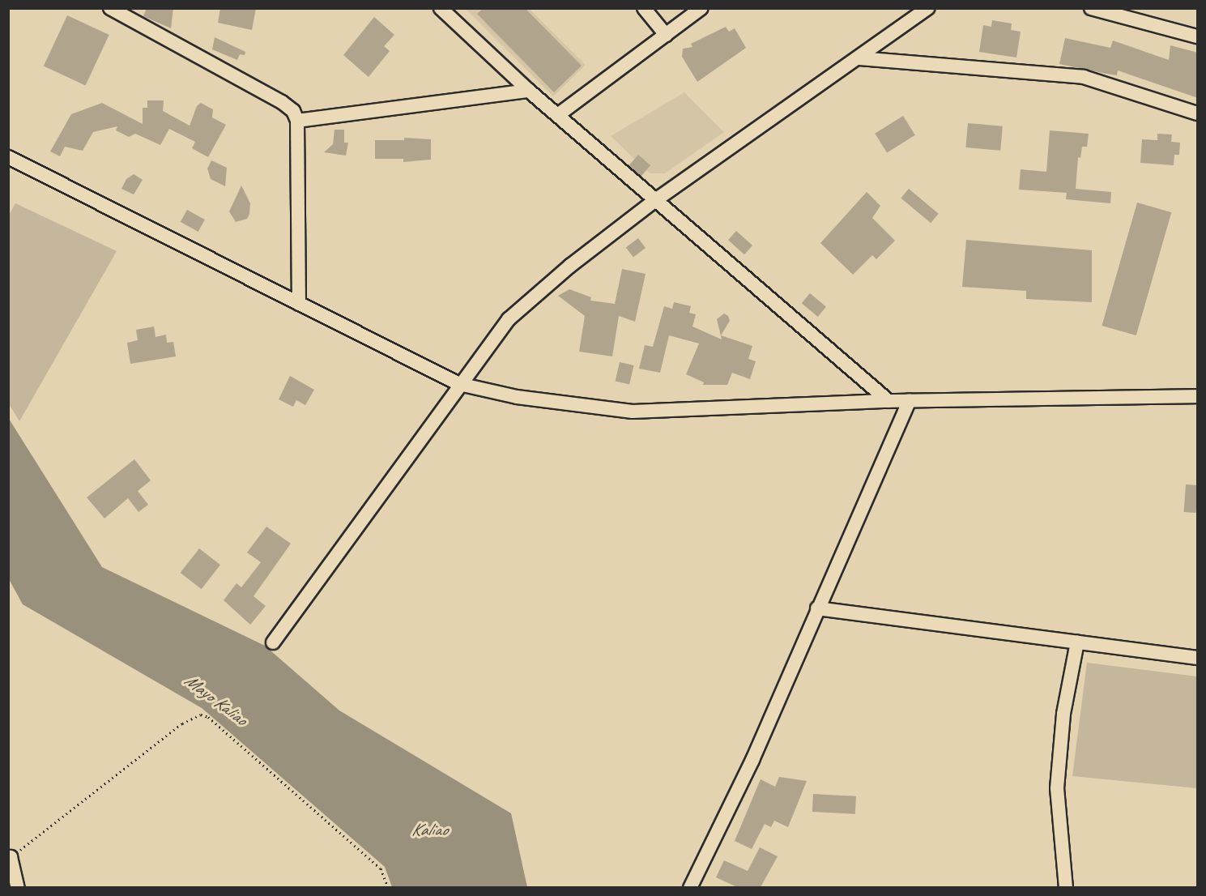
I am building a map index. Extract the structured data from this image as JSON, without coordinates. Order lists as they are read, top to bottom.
{
  "water": ["Mayo Kaliao", "Kaliao"]
}
